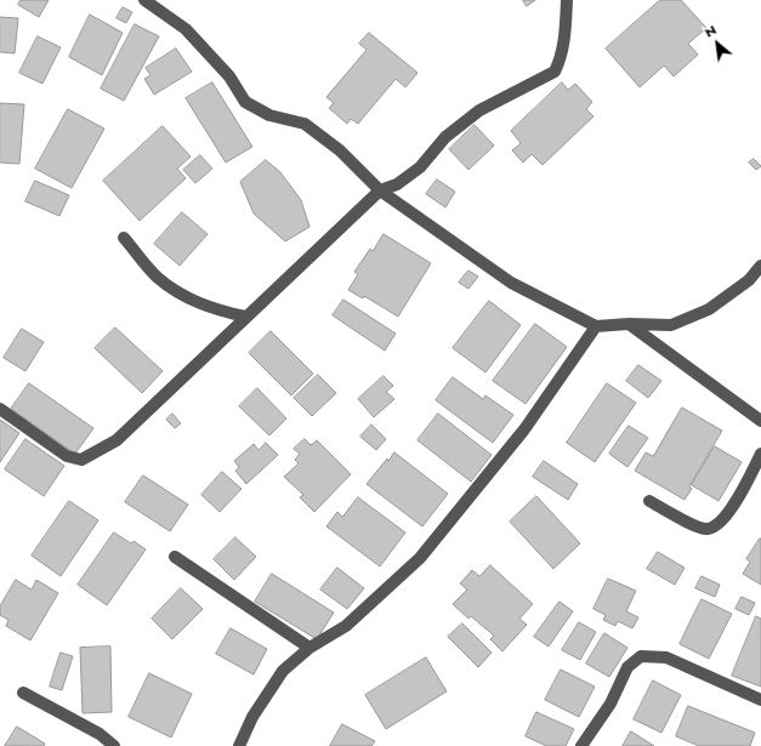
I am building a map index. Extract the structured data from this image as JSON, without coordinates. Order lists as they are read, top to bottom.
{
  "north": "top left"
}
